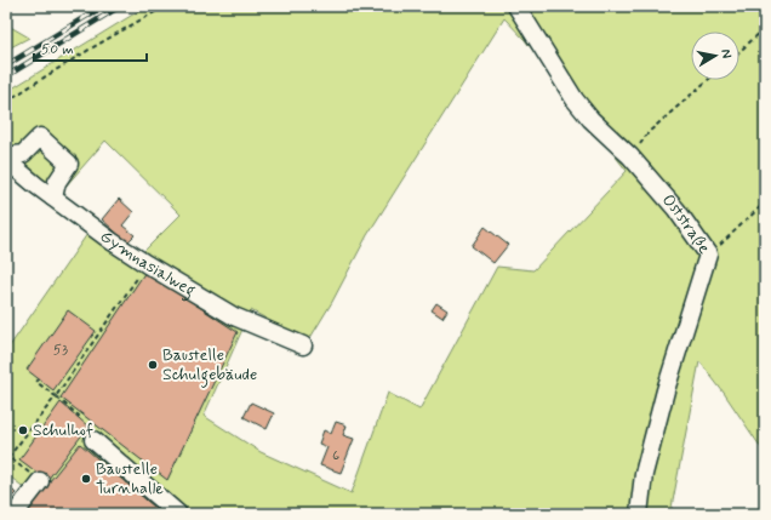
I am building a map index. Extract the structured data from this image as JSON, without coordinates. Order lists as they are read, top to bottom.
{
  "streets": {
    "street": ["Oststraße", "Gymnasialweg"]
  },
  "places": ["Baustelle Schulgebäude", "Schulhof", "Baustelle Turnhalle"],
  "house_numbers": ["53", "6"],
  "scale_bar": "50 m",
  "north": "right"
}
